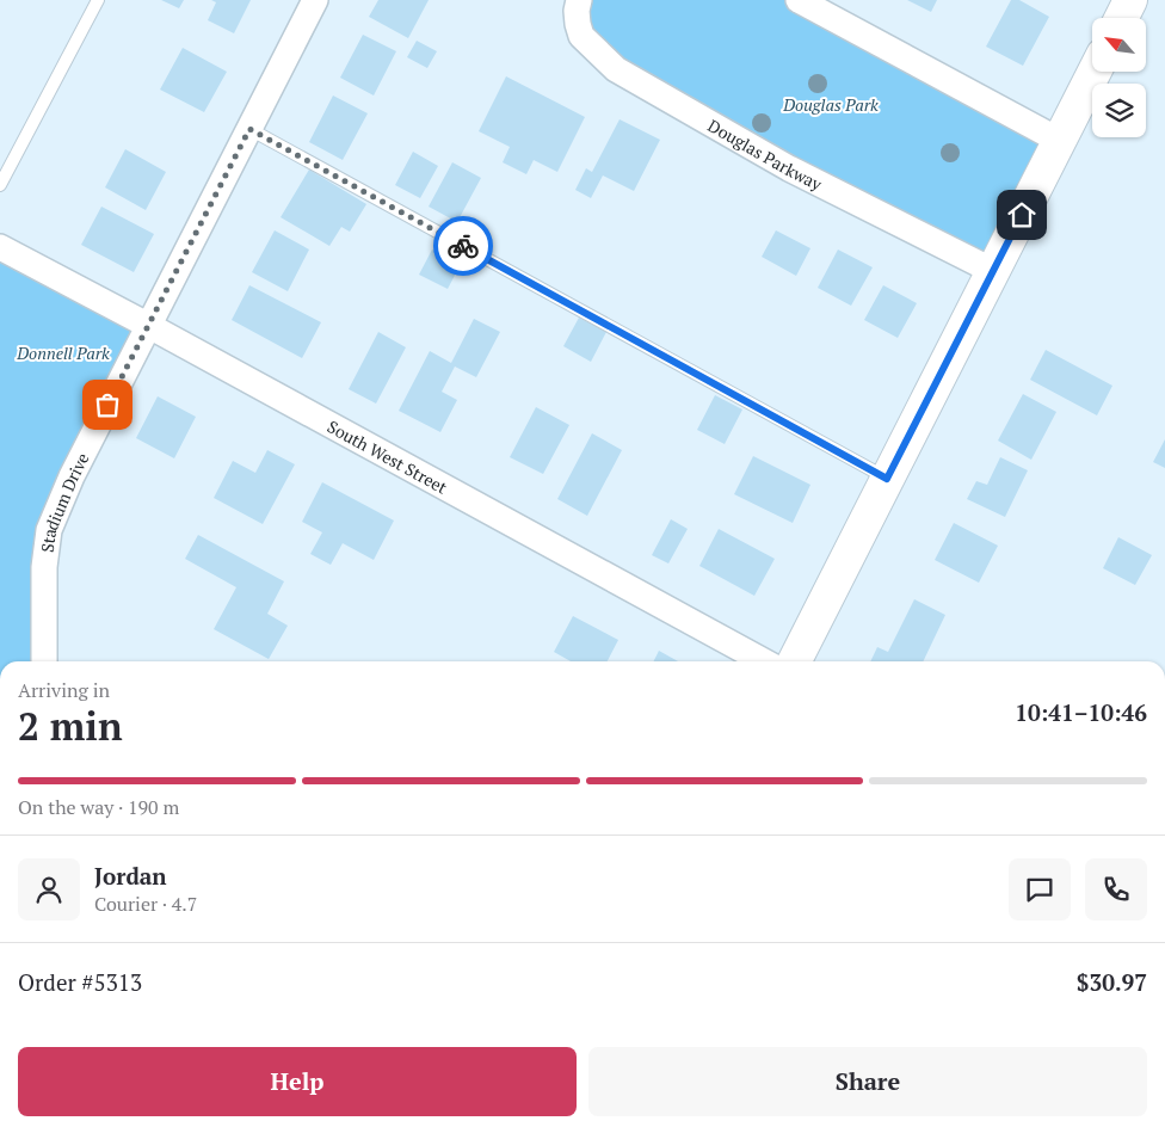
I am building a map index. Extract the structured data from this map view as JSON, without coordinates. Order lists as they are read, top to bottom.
{
  "streets": {
    "street": ["Douglas Parkway", "South West Street", "Stadium Drive"]
  },
  "crossings": [
    ["South West Street", "Stadium Drive"]
  ],
  "parks": ["Douglas Park", "Donnell Park"],
  "north": "top left",
  "page": {
    "heading": ["2 min", "Arriving in", "10:41–10:46"],
    "panel": [
      "Jordan",
      "Courier · 4.7",
      "Order #5313",
      "$30.97"
    ],
    "bar": "On the way · 190 m",
    "buttons": ["Help", "Share"]
  }
}
